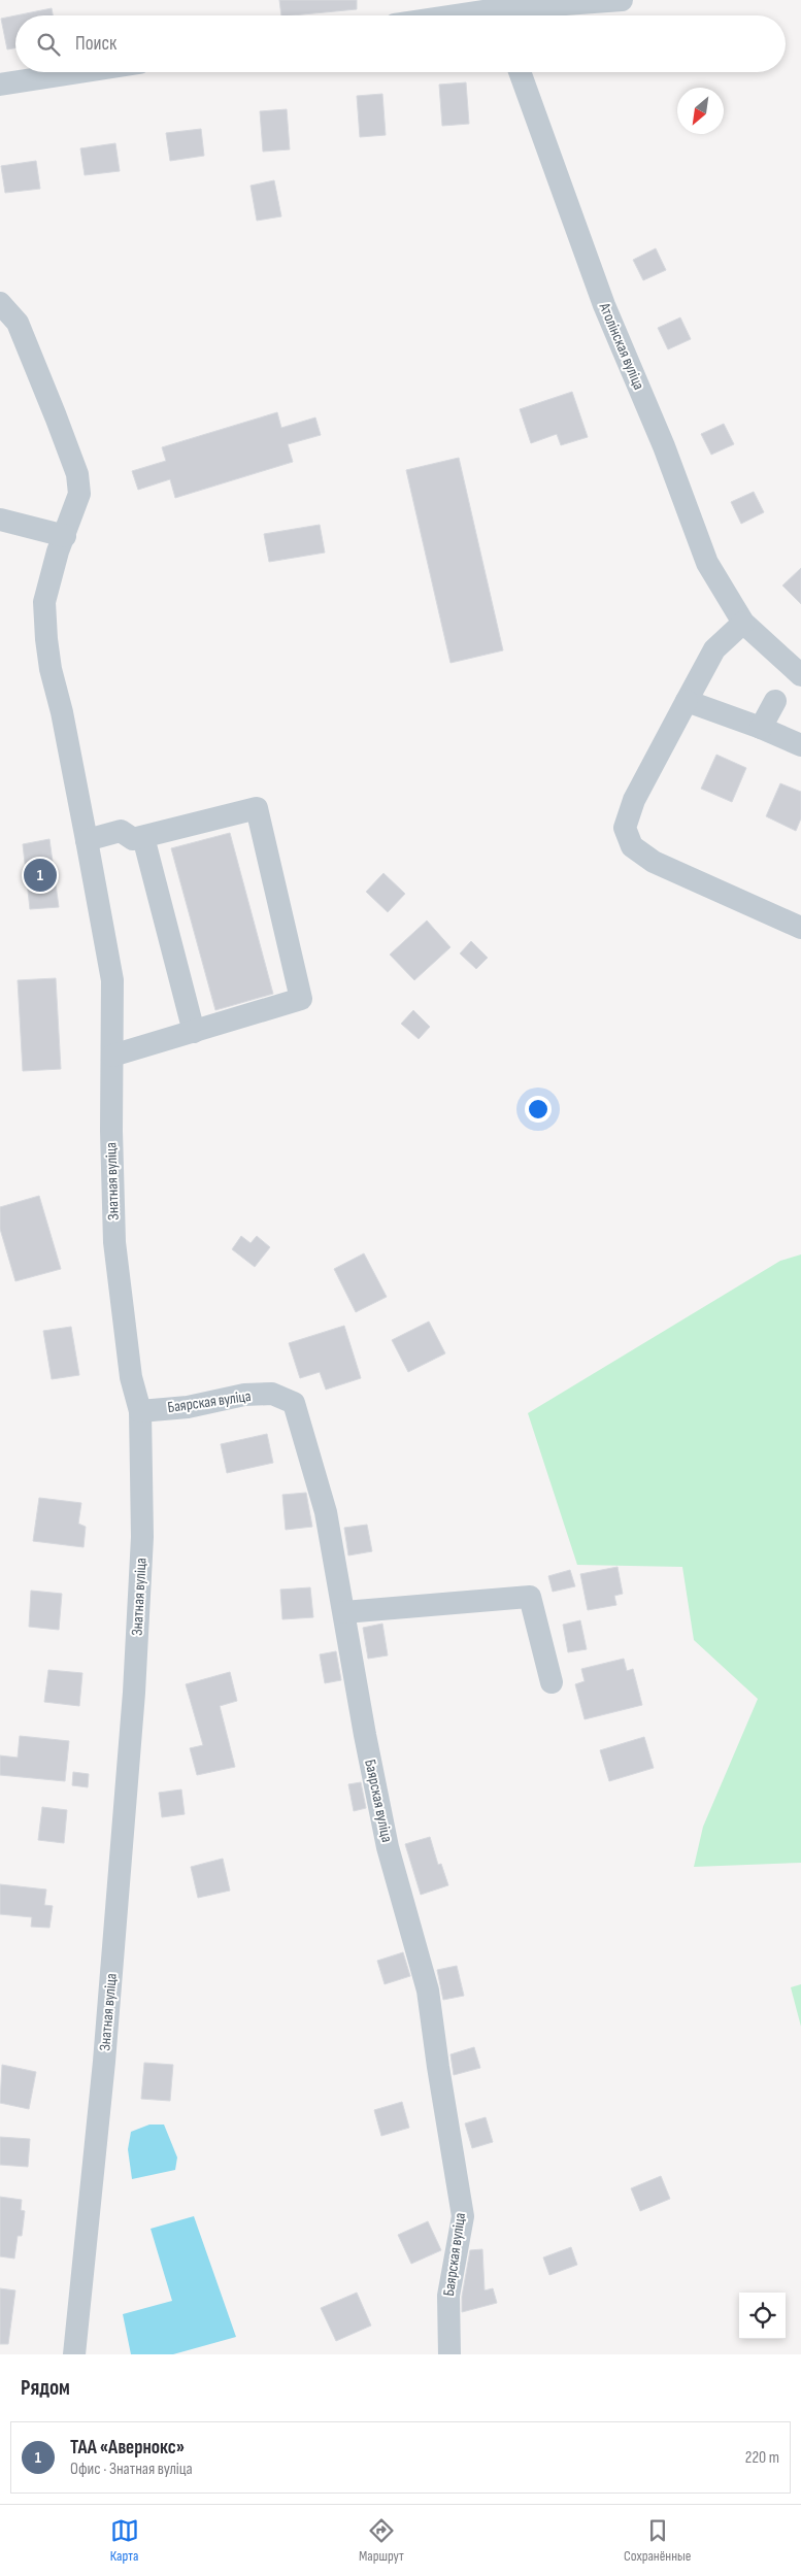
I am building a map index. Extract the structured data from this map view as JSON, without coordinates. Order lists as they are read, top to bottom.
{
  "streets": {
    "street": ["Атолінская вуліца", "Знатная вуліца", "Баярская вуліца"]
  },
  "crossings": [
    ["Знатная вуліца", "Баярская вуліца"]
  ],
  "north": "bottom left",
  "page": {
    "search": "Поиск",
    "pins": "1",
    "heading": "Рядом",
    "list": [
      {
        "mark": "1",
        "name": "ТАА «Авернокс»",
        "note": "Офис · Знатная вуліца",
        "value": "220 m"
      }
    ],
    "nav": ["Карта", "Маршрут", "Сохранённые"]
  }
}
